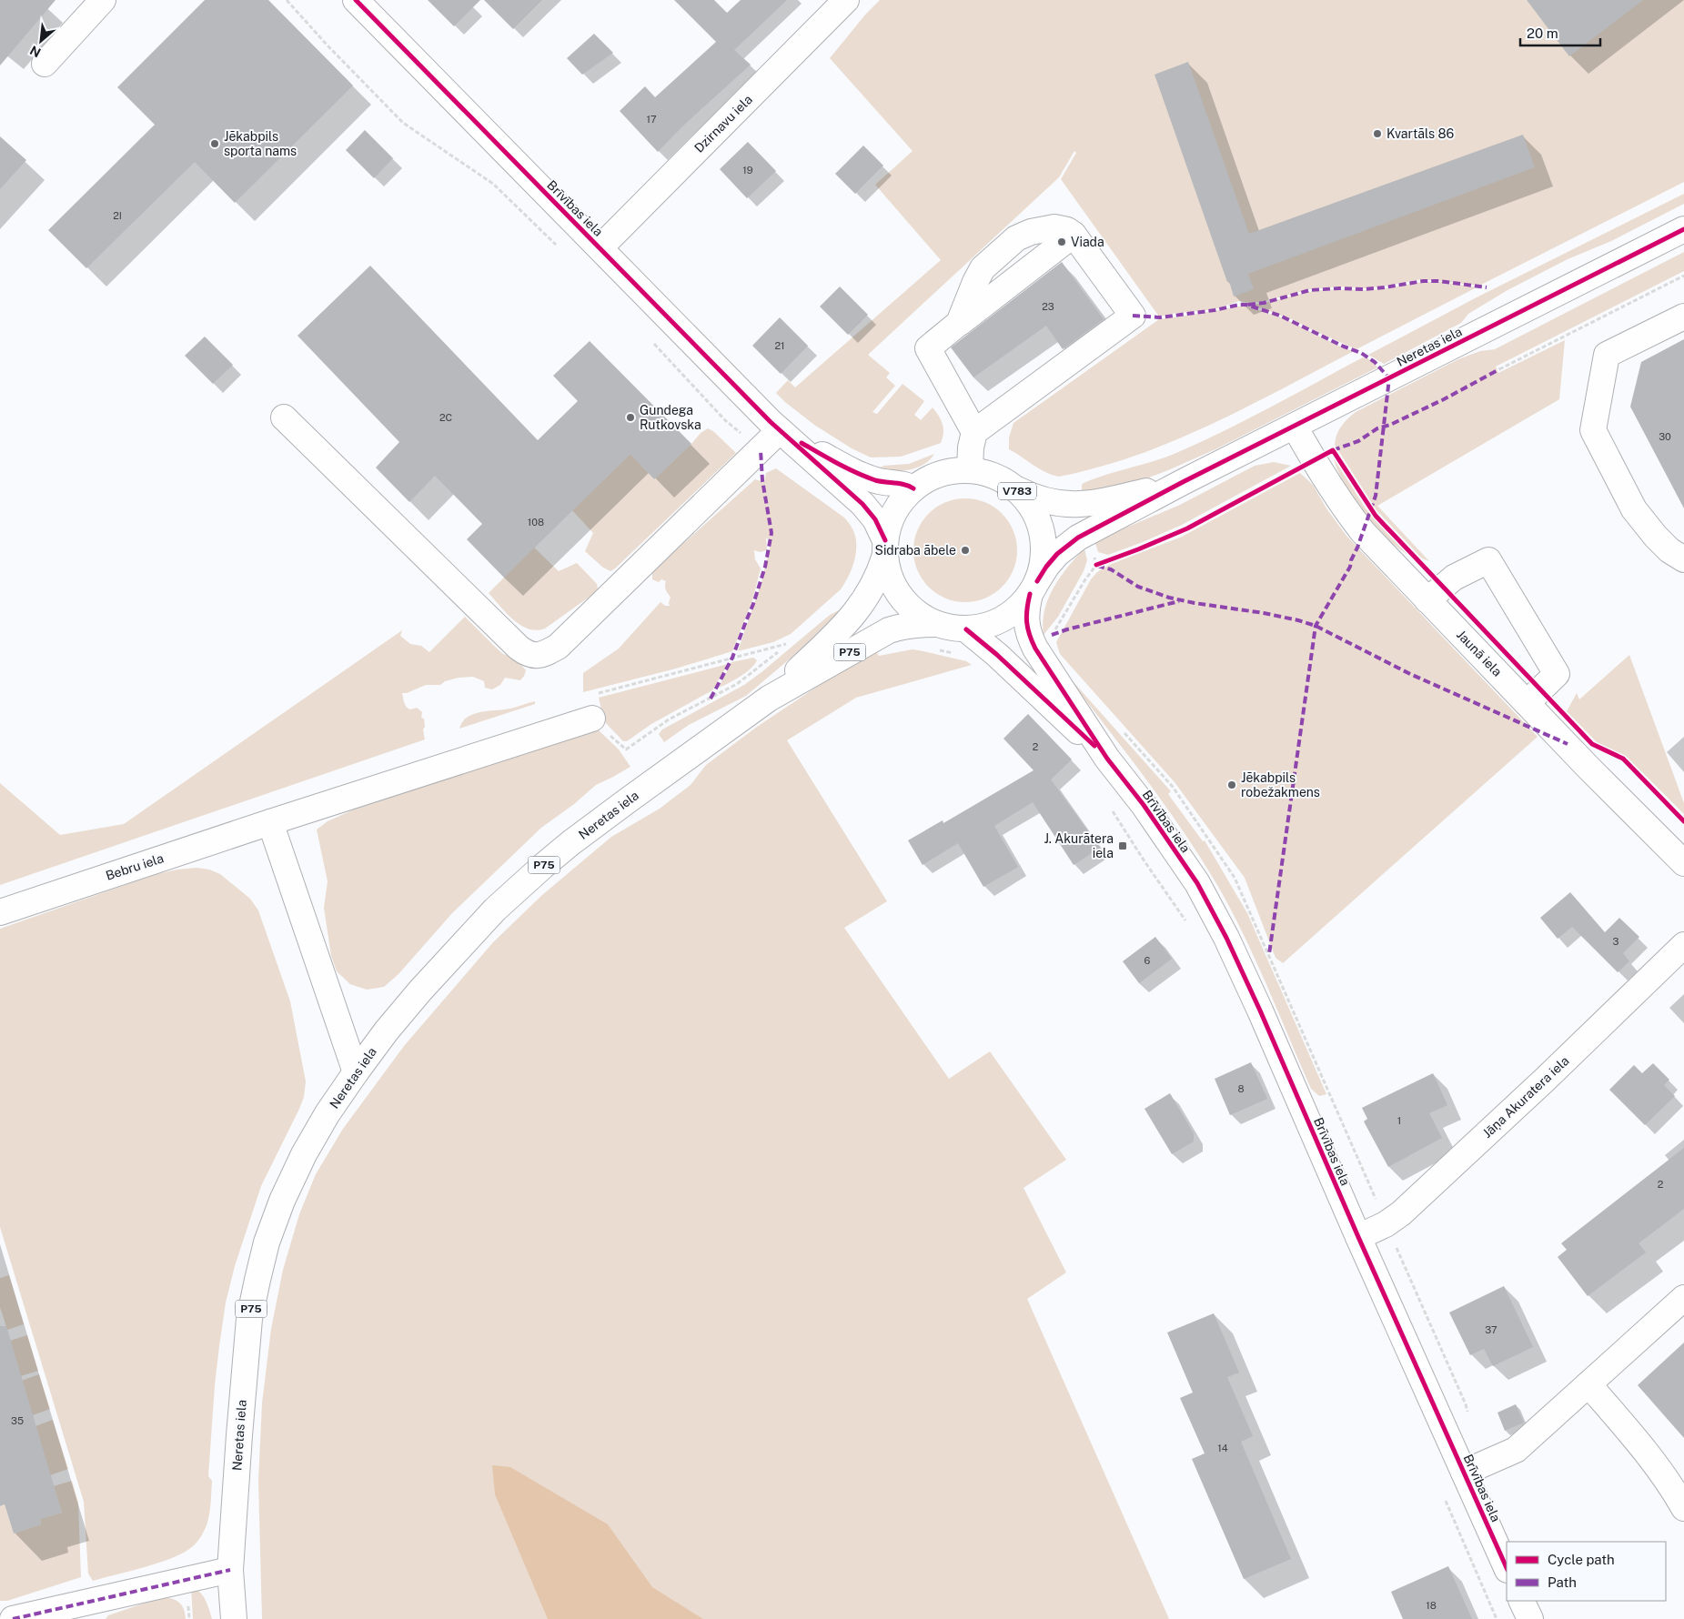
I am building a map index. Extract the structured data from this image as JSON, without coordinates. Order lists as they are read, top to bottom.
{
  "streets": {
    "main road": [
      "Dzirnavu iela",
      "Brīvības iela",
      "Neretas iela",
      "V783",
      "P75",
      "Jaunā iela",
      "Bebru iela",
      "Jāņa Akuratera iela"
    ]
  },
  "crossings": [
    ["Dzirnavu iela", "Brīvības iela"],
    ["Brīvības iela", "V783"],
    ["Brīvības iela", "Jāņa Akuratera iela"],
    ["Neretas iela", "P75"],
    ["Neretas iela", "Jaunā iela"],
    ["V783", "P75"]
  ],
  "places": {
    "other": [
      "Kvartāls 86",
      "Jēkabpils sporta nams",
      "Viada",
      "Gundega Rutkovska",
      "Sidraba ābele",
      "Jēkabpils robežakmens"
    ],
    "transit": ["J. Akurātera iela"]
  },
  "house_numbers": [
    "17",
    "19",
    "2I",
    "23",
    "21",
    "2C",
    "30",
    "108",
    "2",
    "3",
    "6",
    "8",
    "1",
    "2",
    "37",
    "35",
    "14",
    "18"
  ],
  "legend": ["Cycle path", "Path"],
  "scale_bar": "20 m",
  "north": "bottom left"
}
